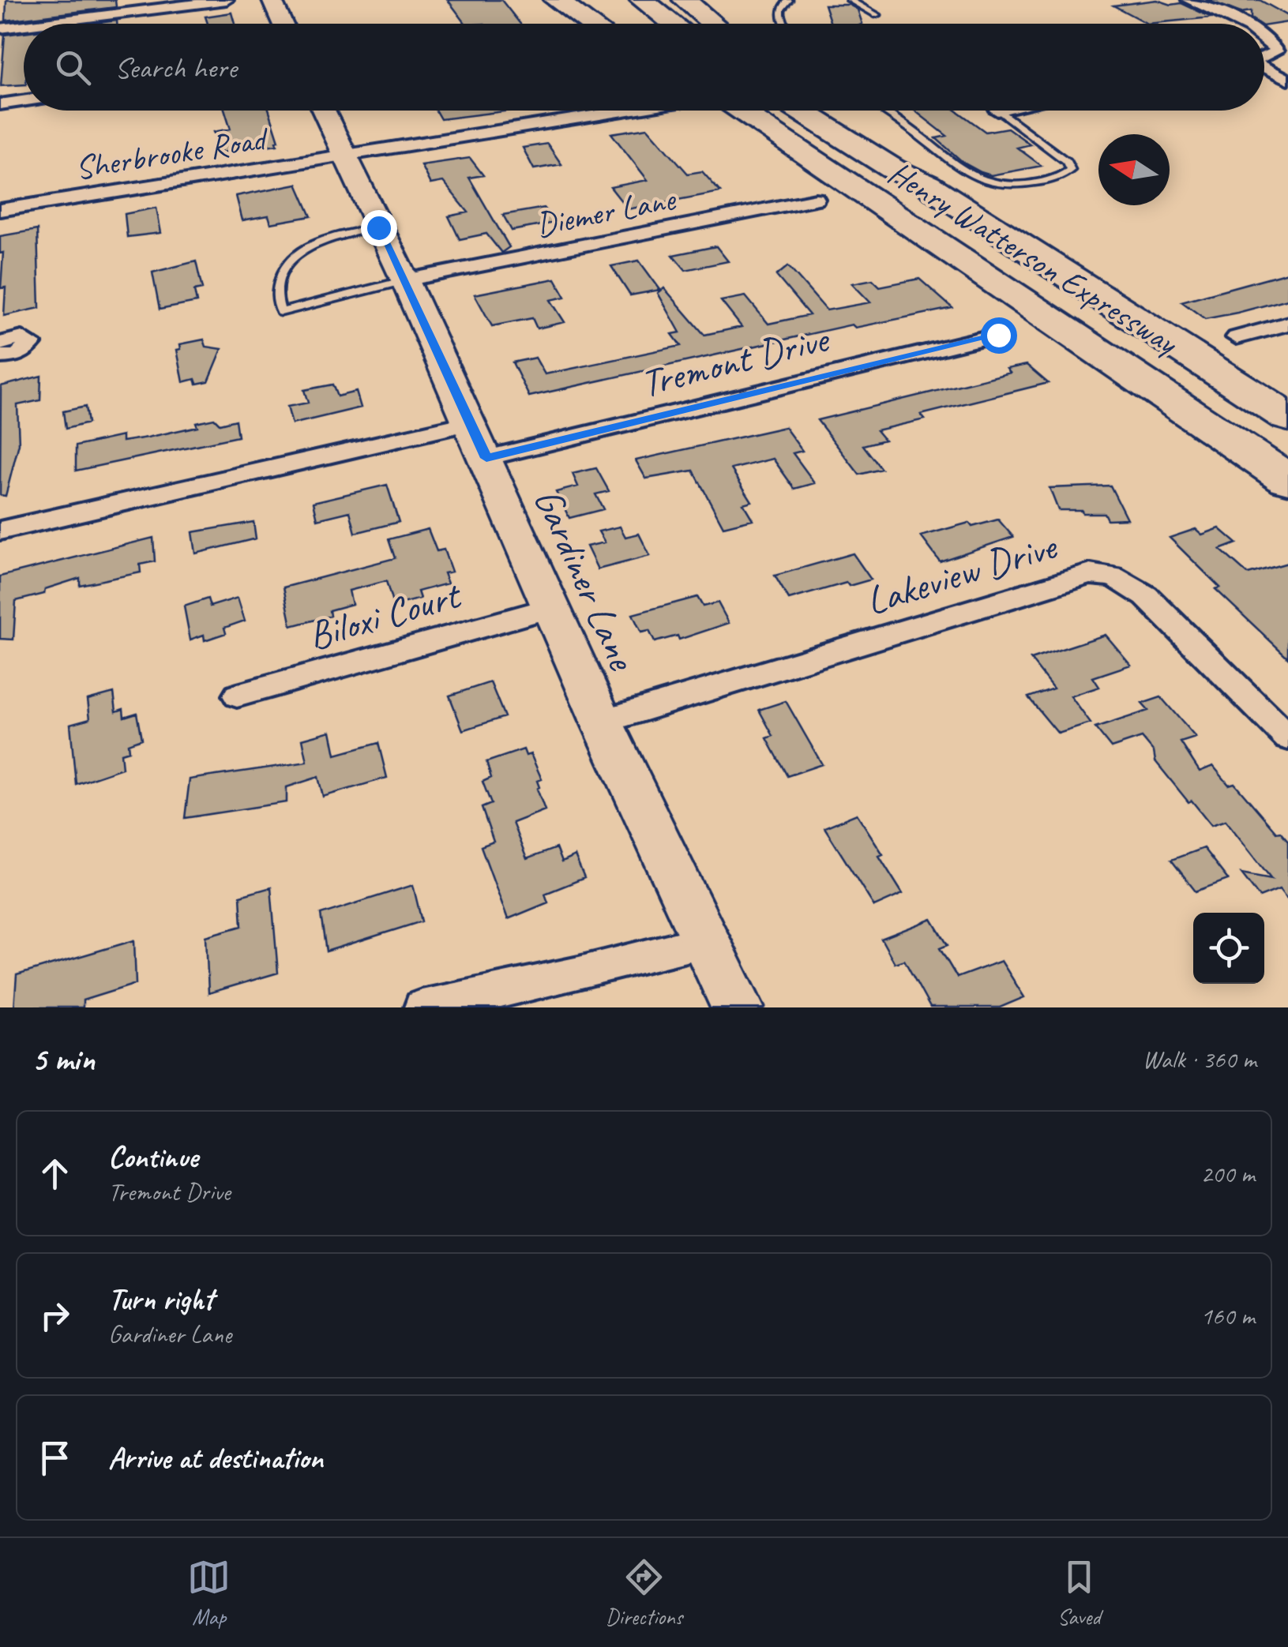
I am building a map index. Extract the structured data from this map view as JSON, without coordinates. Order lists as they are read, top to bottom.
{
  "streets": {
    "highway": ["Henry Watterson Expressway"],
    "main road": ["Gardiner Lane"],
    "street": [
      "Sherbrooke Road",
      "Diemer Lane",
      "Tremont Drive",
      "Lakeview Drive",
      "Biloxi Court"
    ]
  },
  "crossings": [
    ["Sherbrooke Road", "Gardiner Lane"],
    ["Diemer Lane", "Gardiner Lane"],
    ["Tremont Drive", "Gardiner Lane"],
    ["Lakeview Drive", "Gardiner Lane"],
    ["Gardiner Lane", "Biloxi Court"]
  ],
  "north": "left",
  "page": {
    "search": "Search here",
    "heading": ["5 min", "Walk · 360 m"],
    "list": [
      ["Continue", "Tremont Drive", "200 m"],
      ["Turn right", "Gardiner Lane", "160 m"],
      "Arrive at destination"
    ],
    "nav": ["Map", "Directions", "Saved"]
  }
}
